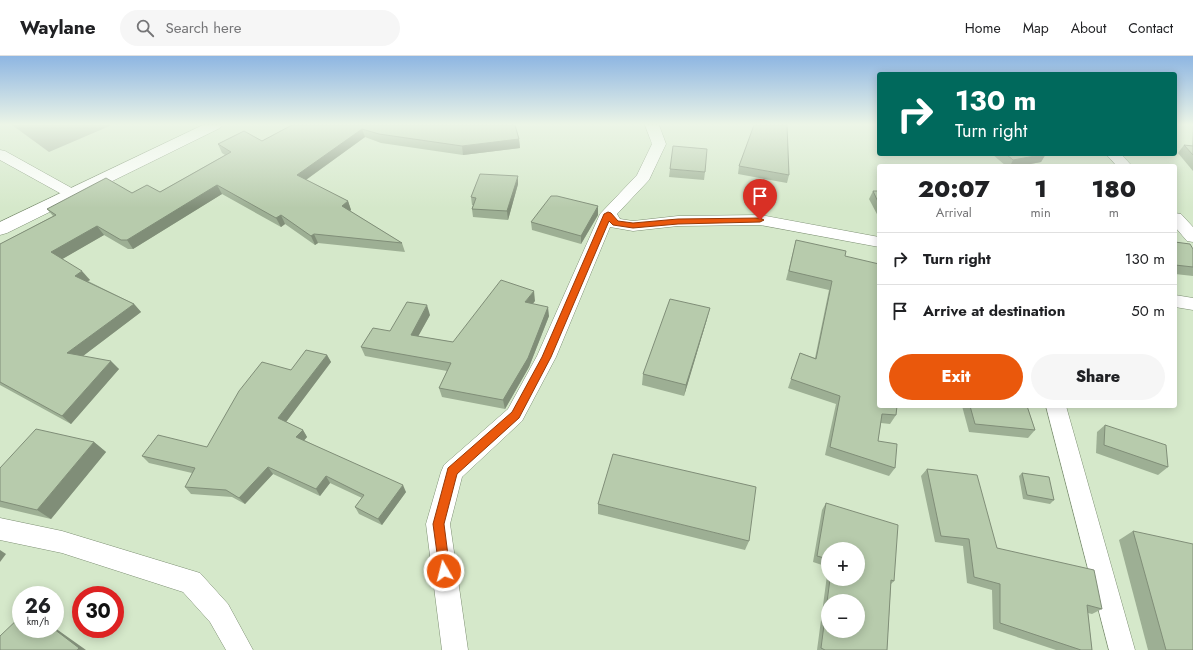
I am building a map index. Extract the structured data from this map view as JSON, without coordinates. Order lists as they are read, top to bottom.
{
  "page": {
    "header": "Waylane",
    "search": "Search here",
    "nav": [
      "Home",
      "Map",
      "About",
      "Contact"
    ],
    "turn": ["130 m", "Turn right"],
    "eta": [
      "20:07",
      "Arrival",
      "1",
      "min",
      "180",
      "m"
    ],
    "list": [
      {
        "name": "Turn right",
        "value": "130 m"
      },
      {
        "name": "Arrive at destination",
        "value": "50 m"
      }
    ],
    "buttons": ["Exit", "Share"],
    "map_buttons": ["+", "−"],
    "speed": "26 km/h",
    "limit": "30"
  }
}
